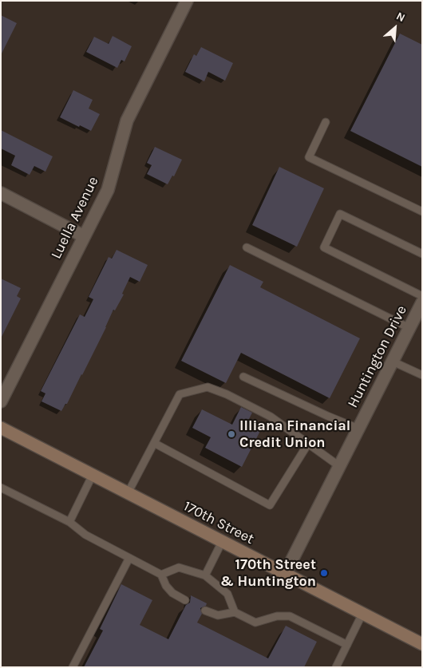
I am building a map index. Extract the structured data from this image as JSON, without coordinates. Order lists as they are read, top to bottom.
{
  "streets": {
    "street": ["Luella Avenue", "Huntington Drive", "170th Street"]
  },
  "crossings": [
    ["Huntington Drive", "170th Street"]
  ],
  "places": ["Illiana Financial Credit Union", "170th Street & Huntington"],
  "north": "top right"
}
